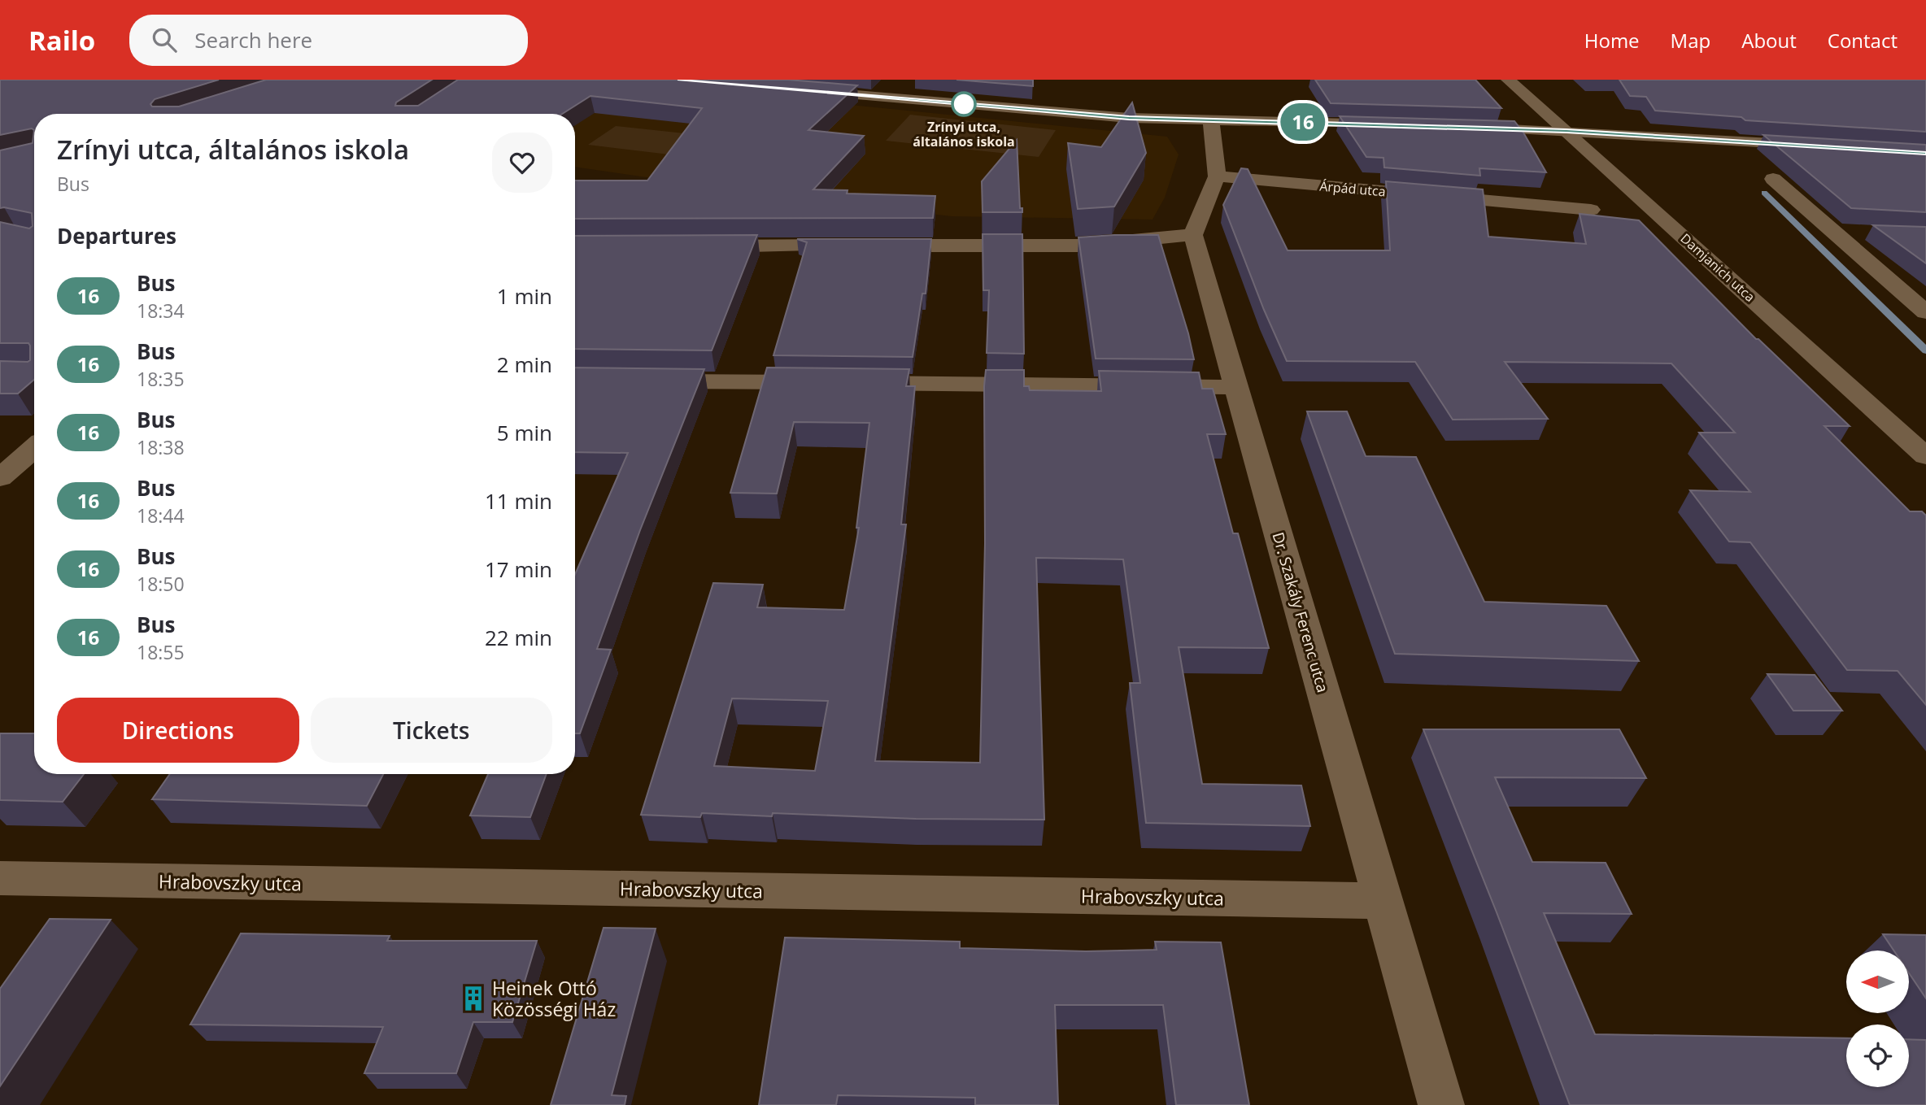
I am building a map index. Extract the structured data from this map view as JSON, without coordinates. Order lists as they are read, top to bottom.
{
  "streets": {
    "street": [
      "Árpád utca",
      "Damjanich utca",
      "Dr. Szakály Ferenc utca",
      "Hrabovszky utca"
    ]
  },
  "crossings": [
    ["Dr. Szakály Ferenc utca", "Hrabovszky utca"]
  ],
  "places": {
    "other": ["Zrínyi utca, általános iskola"],
    "building": ["Heinek Ottó Közösségi Ház"]
  },
  "lines": ["bus line 16"],
  "north": "left",
  "page": {
    "header": "Railo",
    "search": "Search here",
    "nav": [
      "Home",
      "Map",
      "About",
      "Contact"
    ],
    "on_map": "16",
    "heading": [
      ["Zrínyi utca, általános iskola", "Bus"],
      "Departures"
    ],
    "list": [
      {
        "mark": "16",
        "name": "Bus",
        "note": "18:34",
        "value": "1 min"
      },
      {
        "mark": "16",
        "name": "Bus",
        "note": "18:35",
        "value": "2 min"
      },
      {
        "mark": "16",
        "name": "Bus",
        "note": "18:38",
        "value": "5 min"
      },
      {
        "mark": "16",
        "name": "Bus",
        "note": "18:44",
        "value": "11 min"
      },
      {
        "mark": "16",
        "name": "Bus",
        "note": "18:50",
        "value": "17 min"
      },
      {
        "mark": "16",
        "name": "Bus",
        "note": "18:55",
        "value": "22 min"
      }
    ],
    "buttons": ["Directions", "Tickets"]
  }
}
